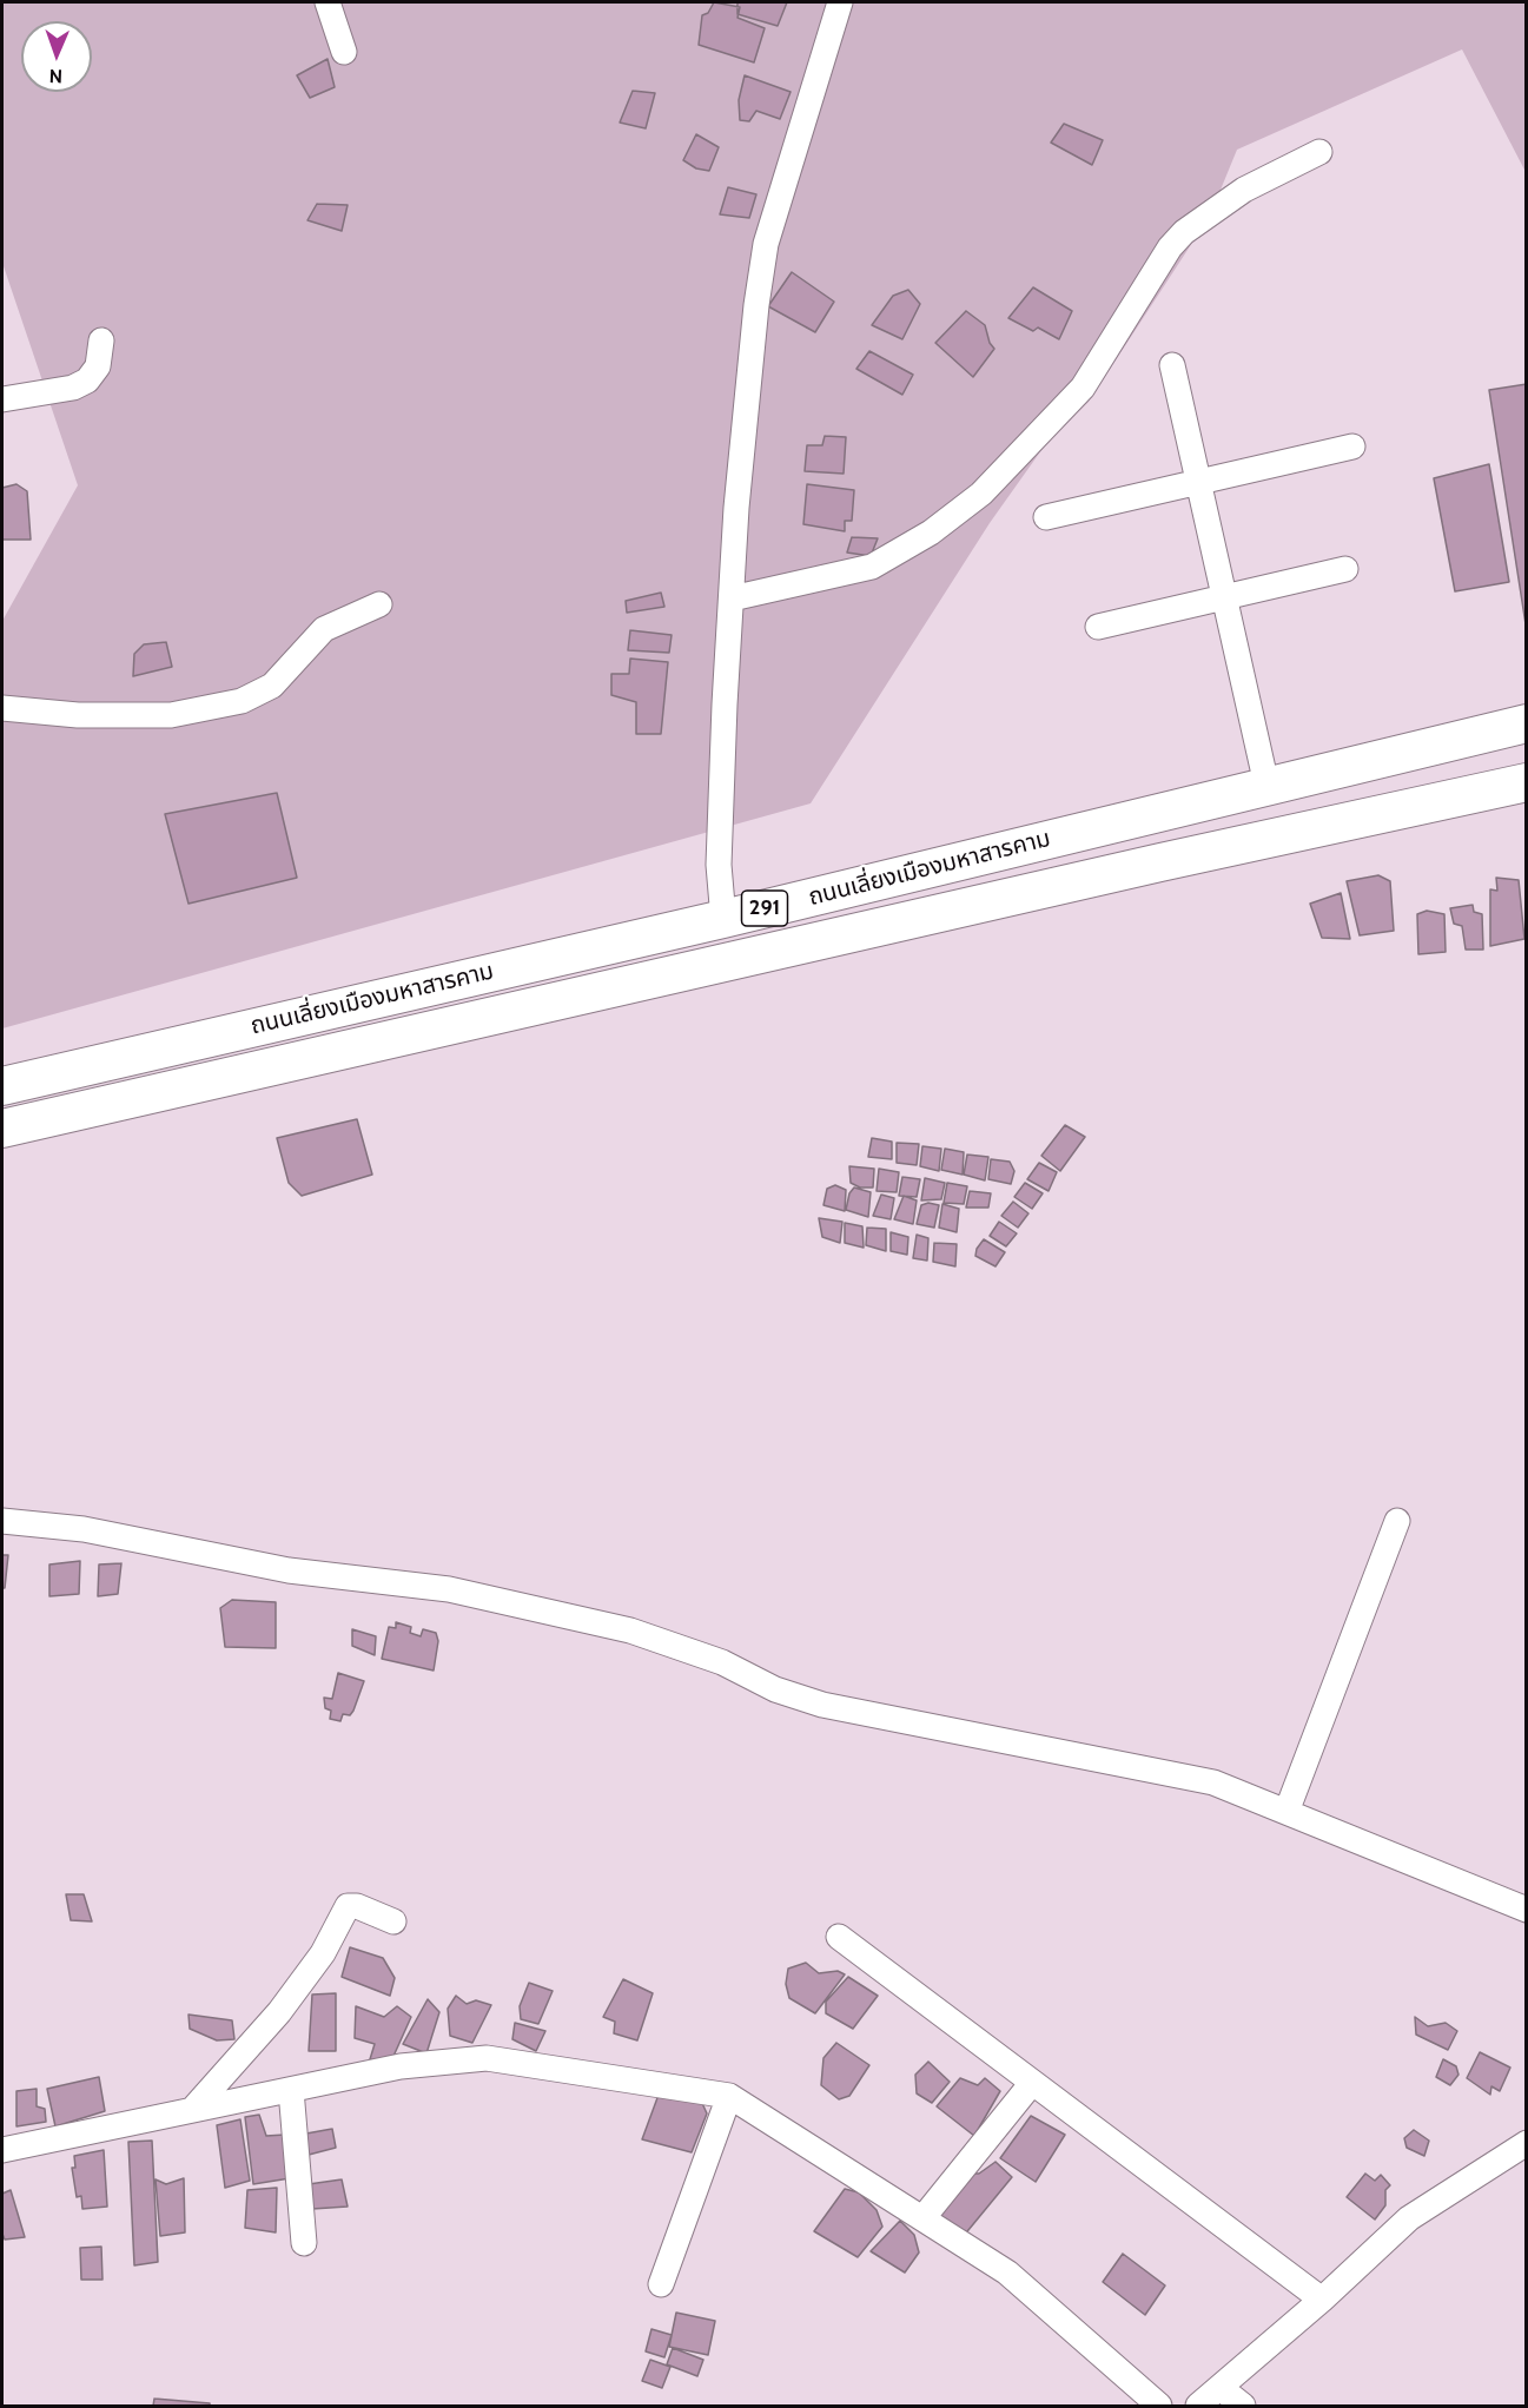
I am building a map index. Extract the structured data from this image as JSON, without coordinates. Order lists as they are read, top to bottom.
{
  "streets": {
    "highway": ["ถนนเลี่ยงเมืองมหาสารคาม", "291"]
  },
  "north": "bottom"
}
